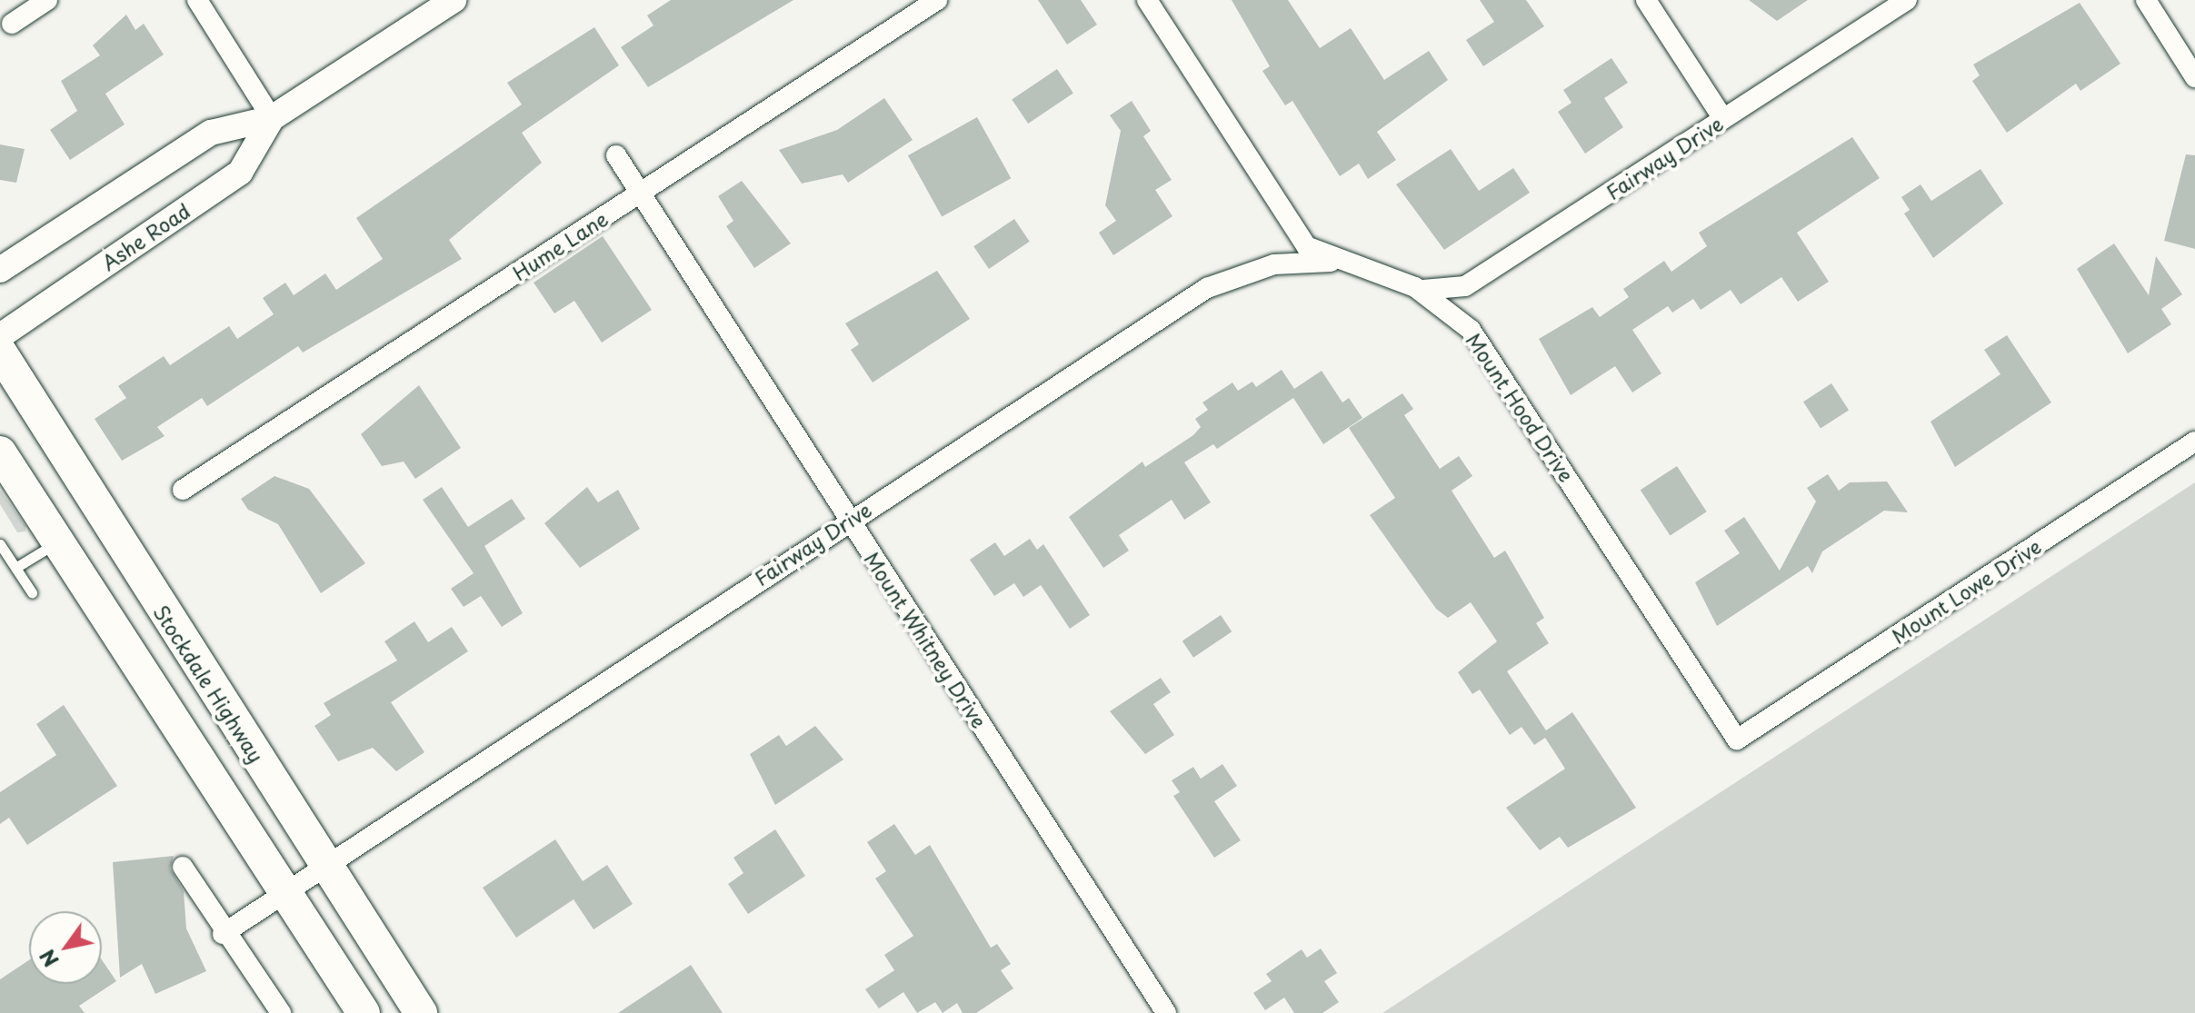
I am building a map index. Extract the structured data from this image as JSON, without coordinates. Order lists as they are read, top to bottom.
{
  "streets": {
    "main road": ["Stockdale Highway"],
    "street": [
      "Fairway Drive",
      "Ashe Road",
      "Hume Lane",
      "Mount Hood Drive",
      "Mount Lowe Drive",
      "Mount Whitney Drive"
    ]
  },
  "crossings": [
    ["Fairway Drive", "Mount Hood Drive"],
    ["Fairway Drive", "Mount Whitney Drive"],
    ["Fairway Drive", "Stockdale Highway"],
    ["Hume Lane", "Mount Whitney Drive"],
    ["Mount Hood Drive", "Mount Lowe Drive"]
  ],
  "north": "bottom left"
}
